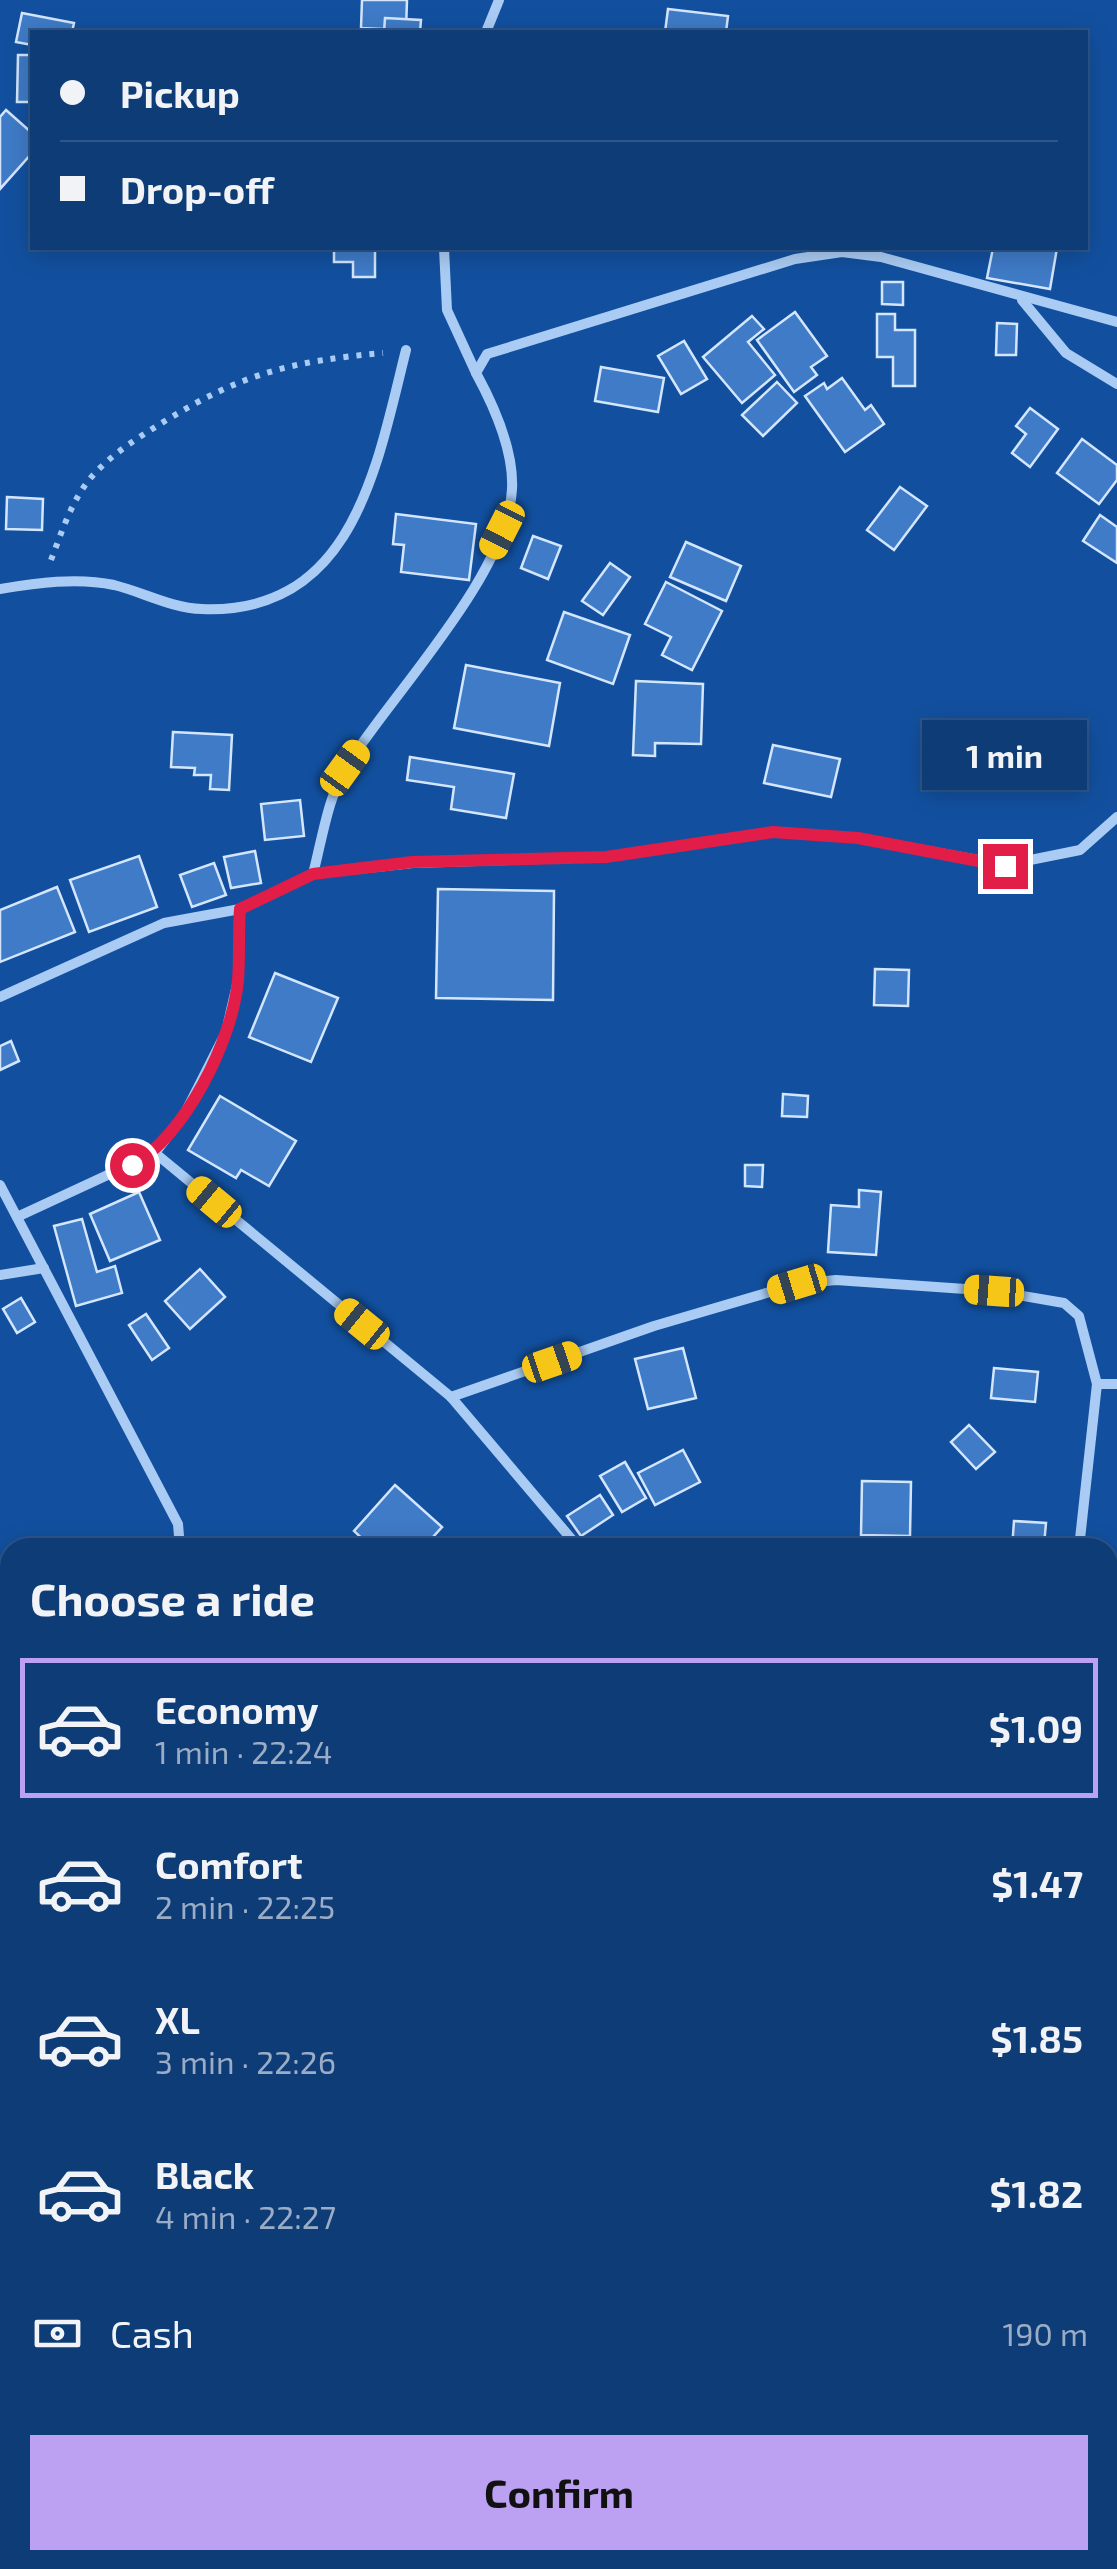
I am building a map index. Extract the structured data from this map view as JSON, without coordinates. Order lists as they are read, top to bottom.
{
  "page": {
    "banner": ["Pickup", "Drop-off"],
    "bubble": "1 min",
    "heading": "Choose a ride",
    "list": [
      {
        "name": "Economy",
        "note": "1 min · 22:24",
        "value": "$1.09"
      },
      {
        "name": "Comfort",
        "note": "2 min · 22:25",
        "value": "$1.47"
      },
      {
        "name": "XL",
        "note": "3 min · 22:26",
        "value": "$1.85"
      },
      {
        "name": "Black",
        "note": "4 min · 22:27",
        "value": "$1.82"
      }
    ],
    "pay": ["Cash", "190 m"],
    "buttons": "Confirm"
  }
}
